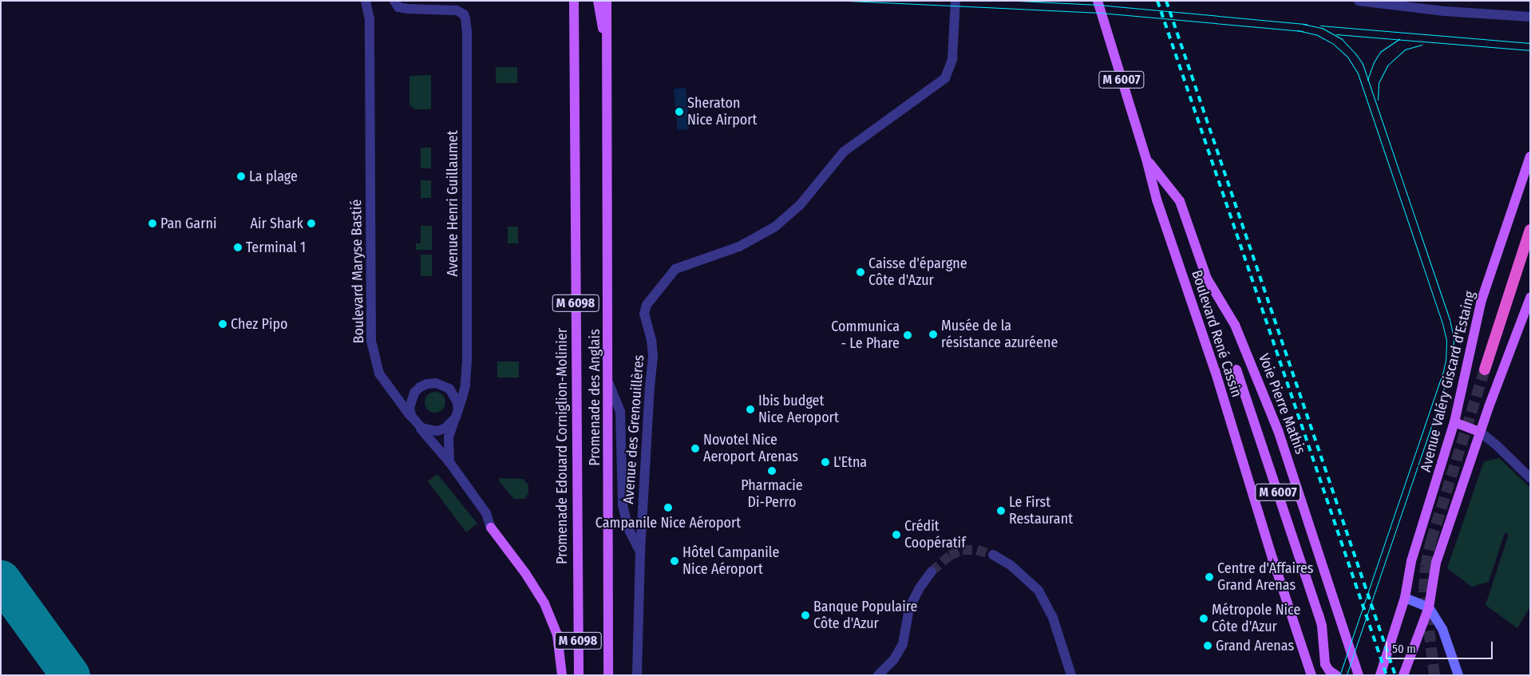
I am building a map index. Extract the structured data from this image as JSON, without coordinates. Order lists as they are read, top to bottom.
{
  "streets": {
    "main road": [
      "M 6007",
      "M 6098",
      "Boulevard René Cassin",
      "Avenue Valéry Giscard d'Estaing",
      "Promenade des Anglais",
      "Voie Pierre Mathis",
      "Promenade Edouard Corniglion-Molinier"
    ],
    "street": ["Avenue Henri Guillaumet", "Boulevard Maryse Bastié", "Avenue des Grenouillères"]
  },
  "crossings": [
    ["Avenue Henri Guillaumet", "Boulevard Maryse Bastié"],
    ["Boulevard René Cassin", "Voie Pierre Mathis"],
    ["Promenade des Anglais", "Avenue des Grenouillères"]
  ],
  "places": [
    "Sheraton Nice Airport",
    "La plage",
    "Pan Garni",
    "Air Shark",
    "Terminal 1",
    "Caisse d'épargne Côte d'Azur",
    "Chez Pipo",
    "Musée de la résistance azuréene",
    "Communica - Le Phare",
    "Ibis budget Nice Aeroport",
    "Novotel Nice Aeroport Arenas",
    "L'Etna",
    "Pharmacie Di-Perro",
    "Campanile Nice Aéroport",
    "Le First Restaurant",
    "Crédit Coopératif",
    "Hôtel Campanile Nice Aéroport",
    "Centre d'Affaires Grand Arenas",
    "Banque Populaire Côte d'Azur",
    "Métropole Nice Côte d'Azur",
    "Grand Arenas"
  ],
  "scale_bar": "50 m"
}
